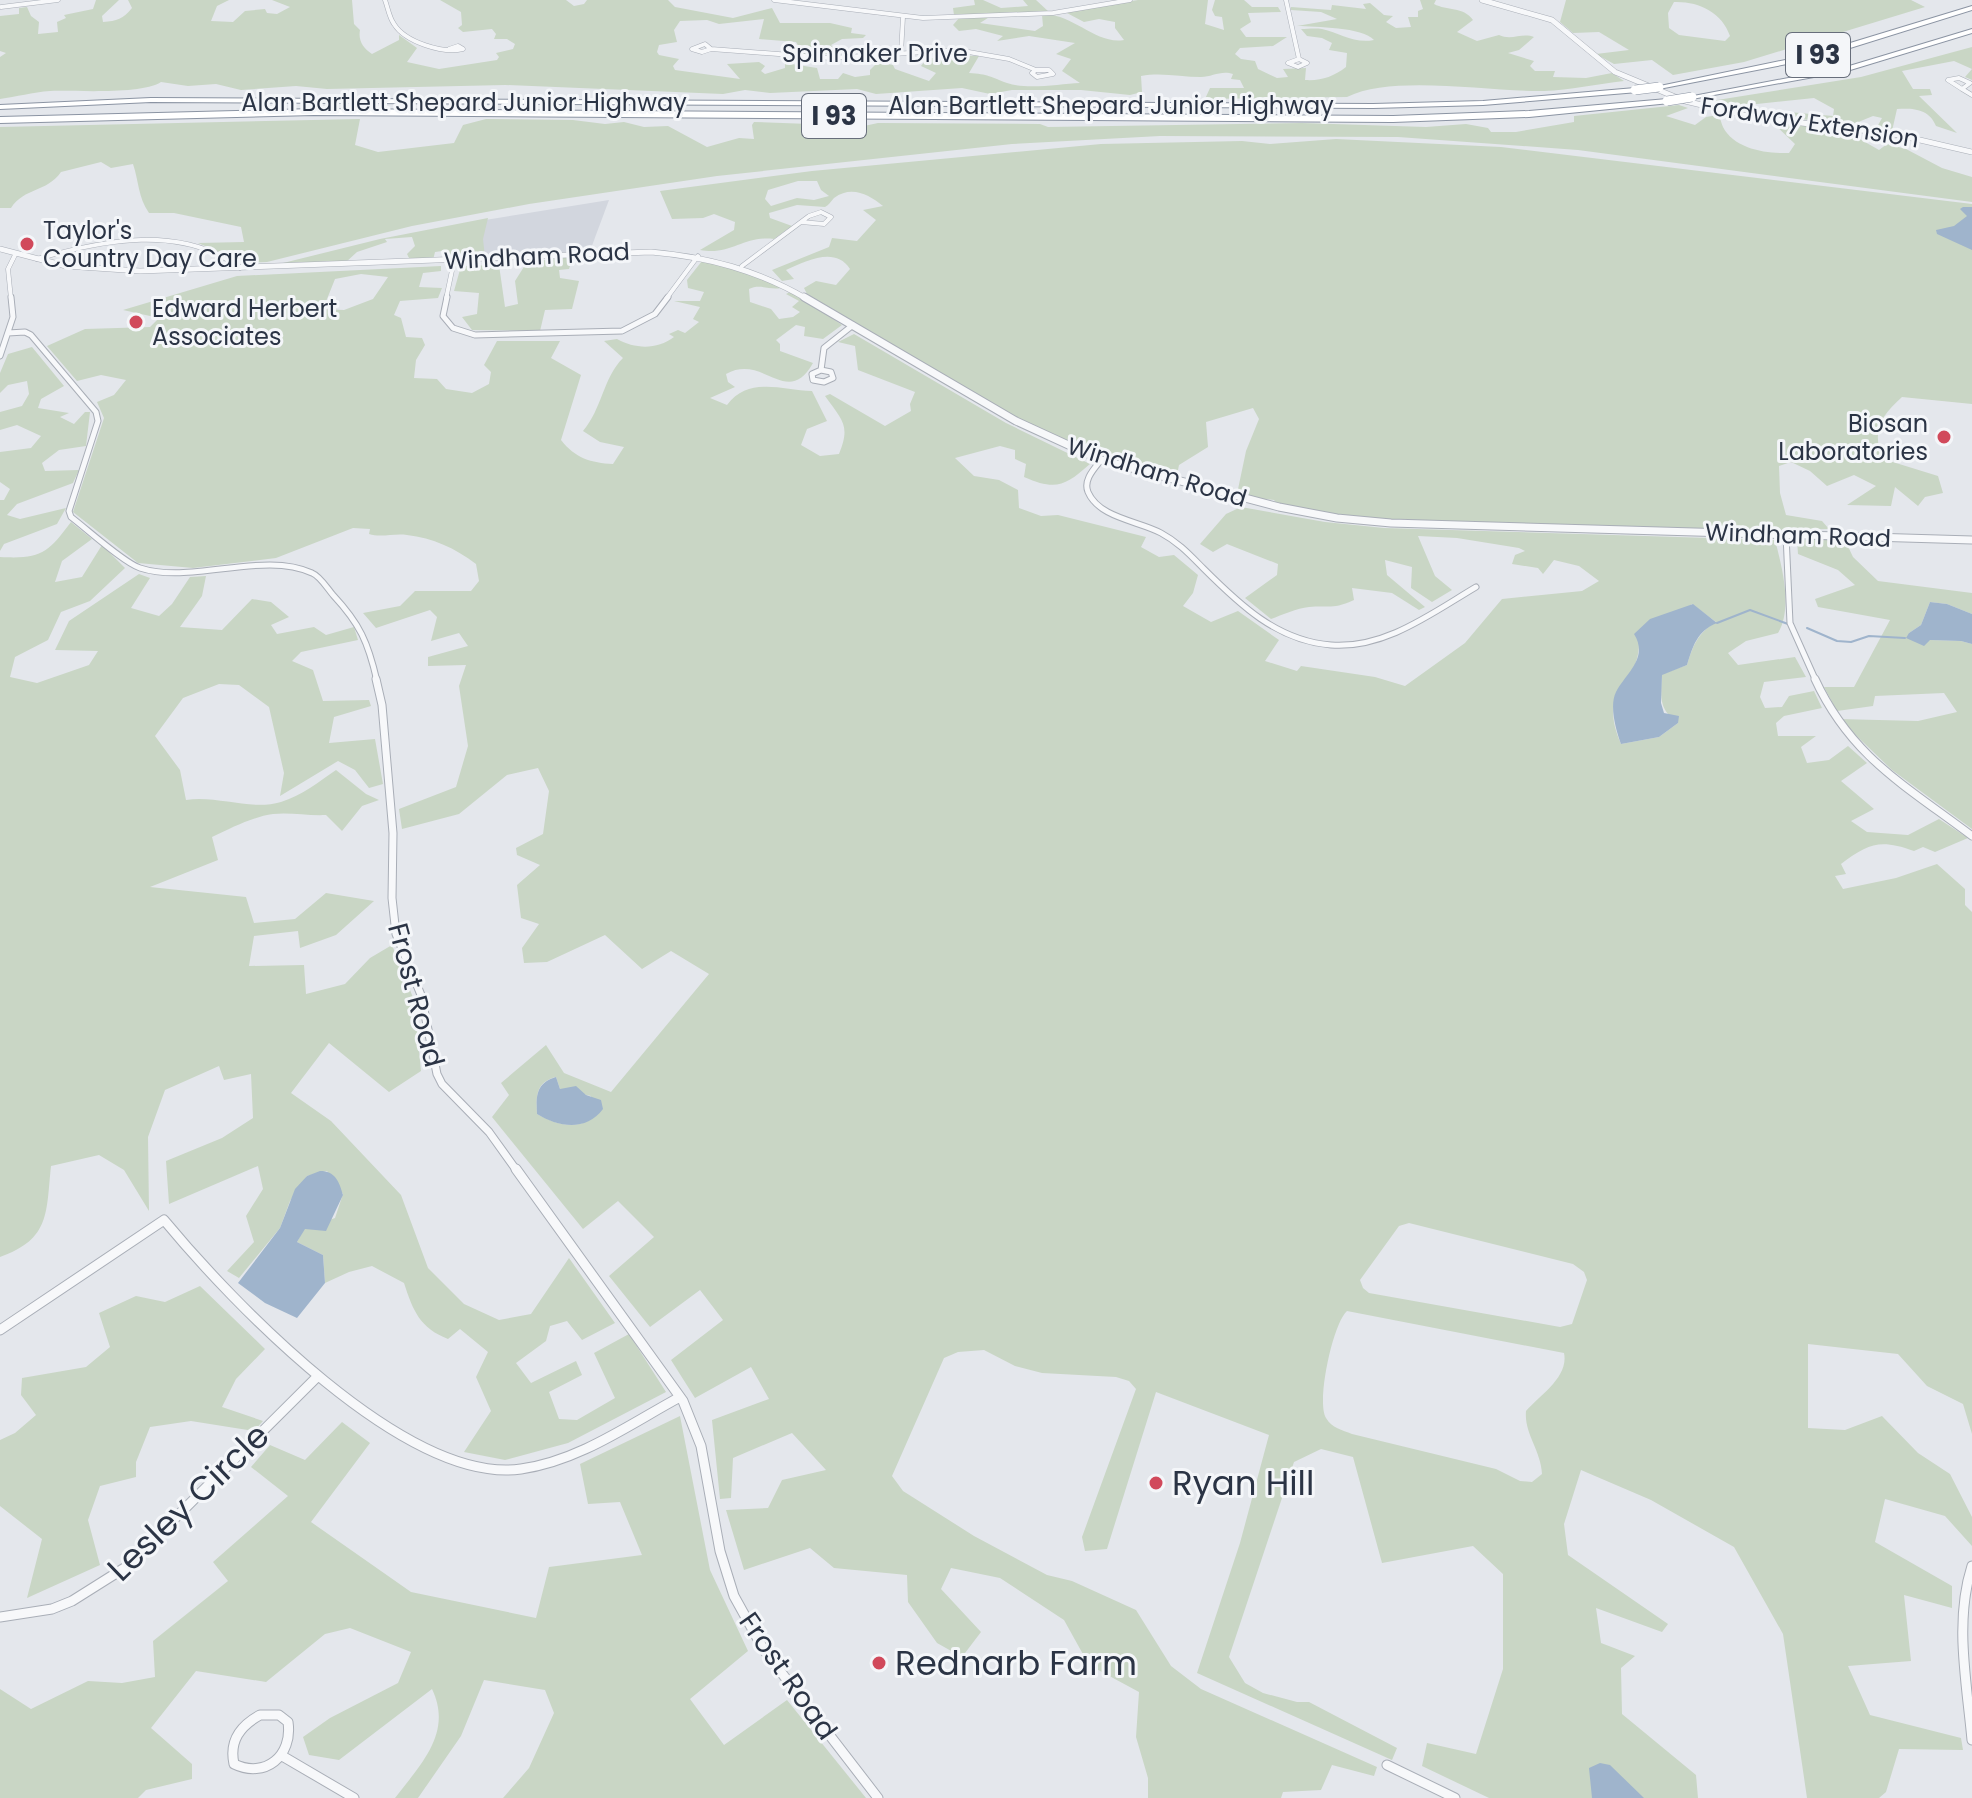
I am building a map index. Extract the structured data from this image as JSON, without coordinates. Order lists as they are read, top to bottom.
{
  "streets": {
    "highway": ["I 93", "Alan Bartlett Shepard Junior Highway"],
    "street": [
      "Spinnaker Drive",
      "Fordway Extension",
      "Windham Road",
      "Frost Road",
      "Lesley Circle"
    ]
  },
  "places": [
    "Taylor's Country Day Care",
    "Edward Herbert Associates",
    "Biosan Laboratories",
    "Ryan Hill",
    "Rednarb Farm"
  ]
}
